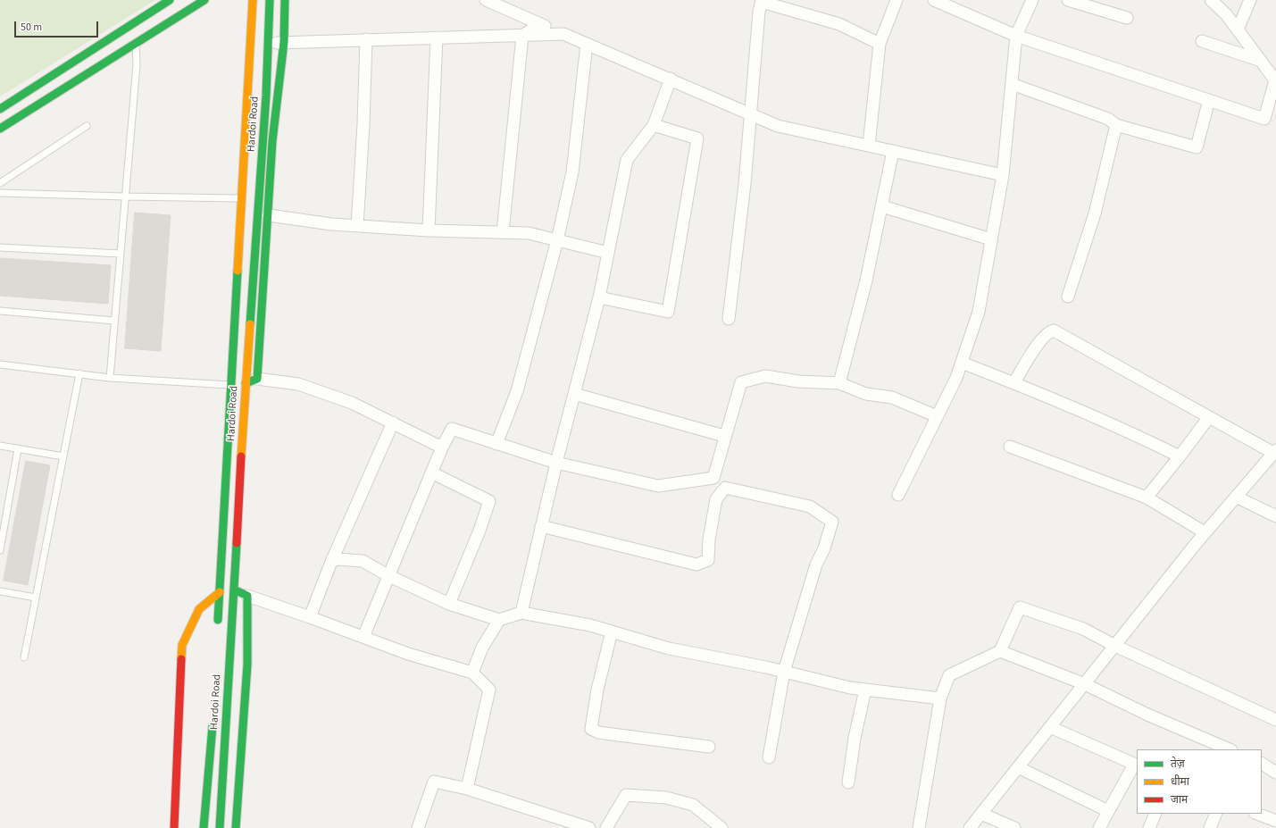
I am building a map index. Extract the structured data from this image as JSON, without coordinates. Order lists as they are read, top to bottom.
{
  "streets": {
    "main road": ["Hardoi Road"]
  },
  "legend": ["तेज़", "धीमा", "जाम"],
  "scale_bar": "50 m"
}
